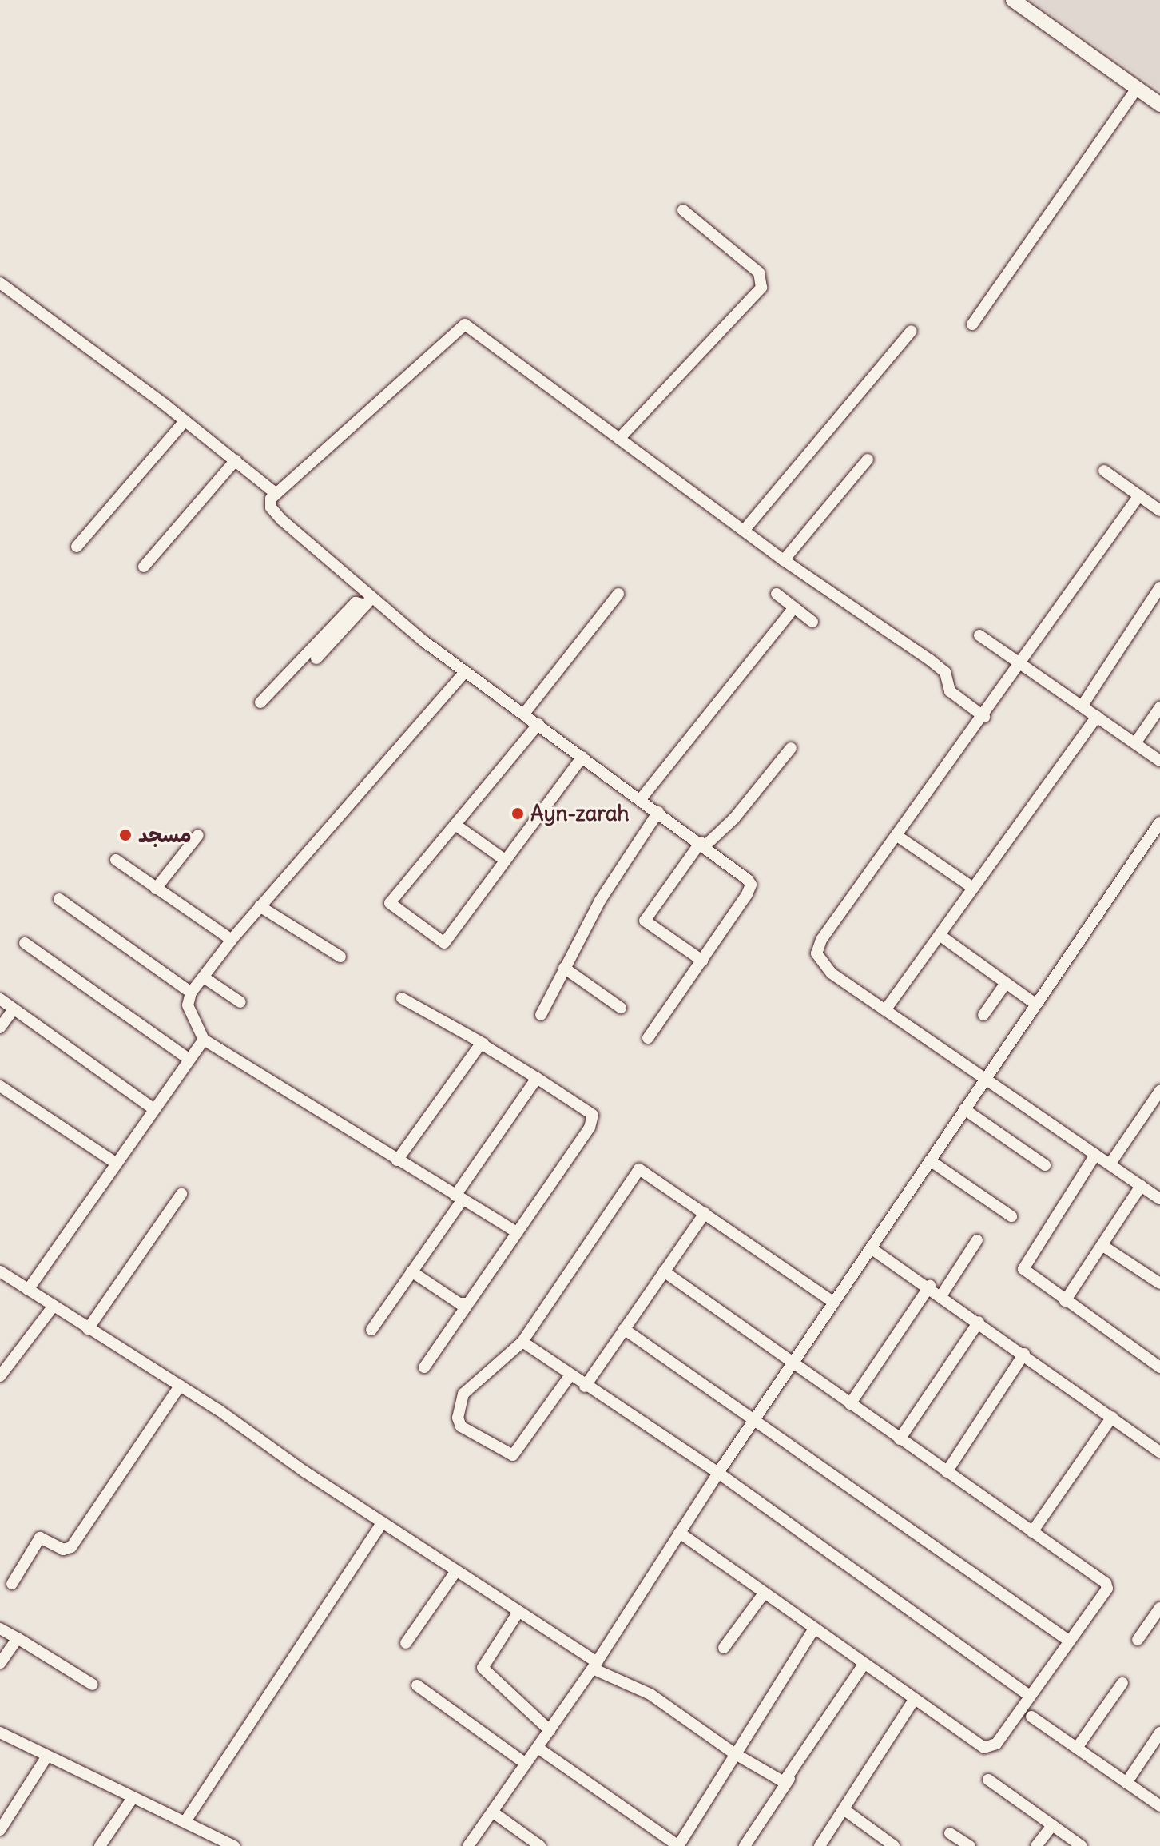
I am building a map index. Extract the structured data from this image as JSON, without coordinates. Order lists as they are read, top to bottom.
{
  "places": ["Ayn-zarah", "مسجد"]
}
